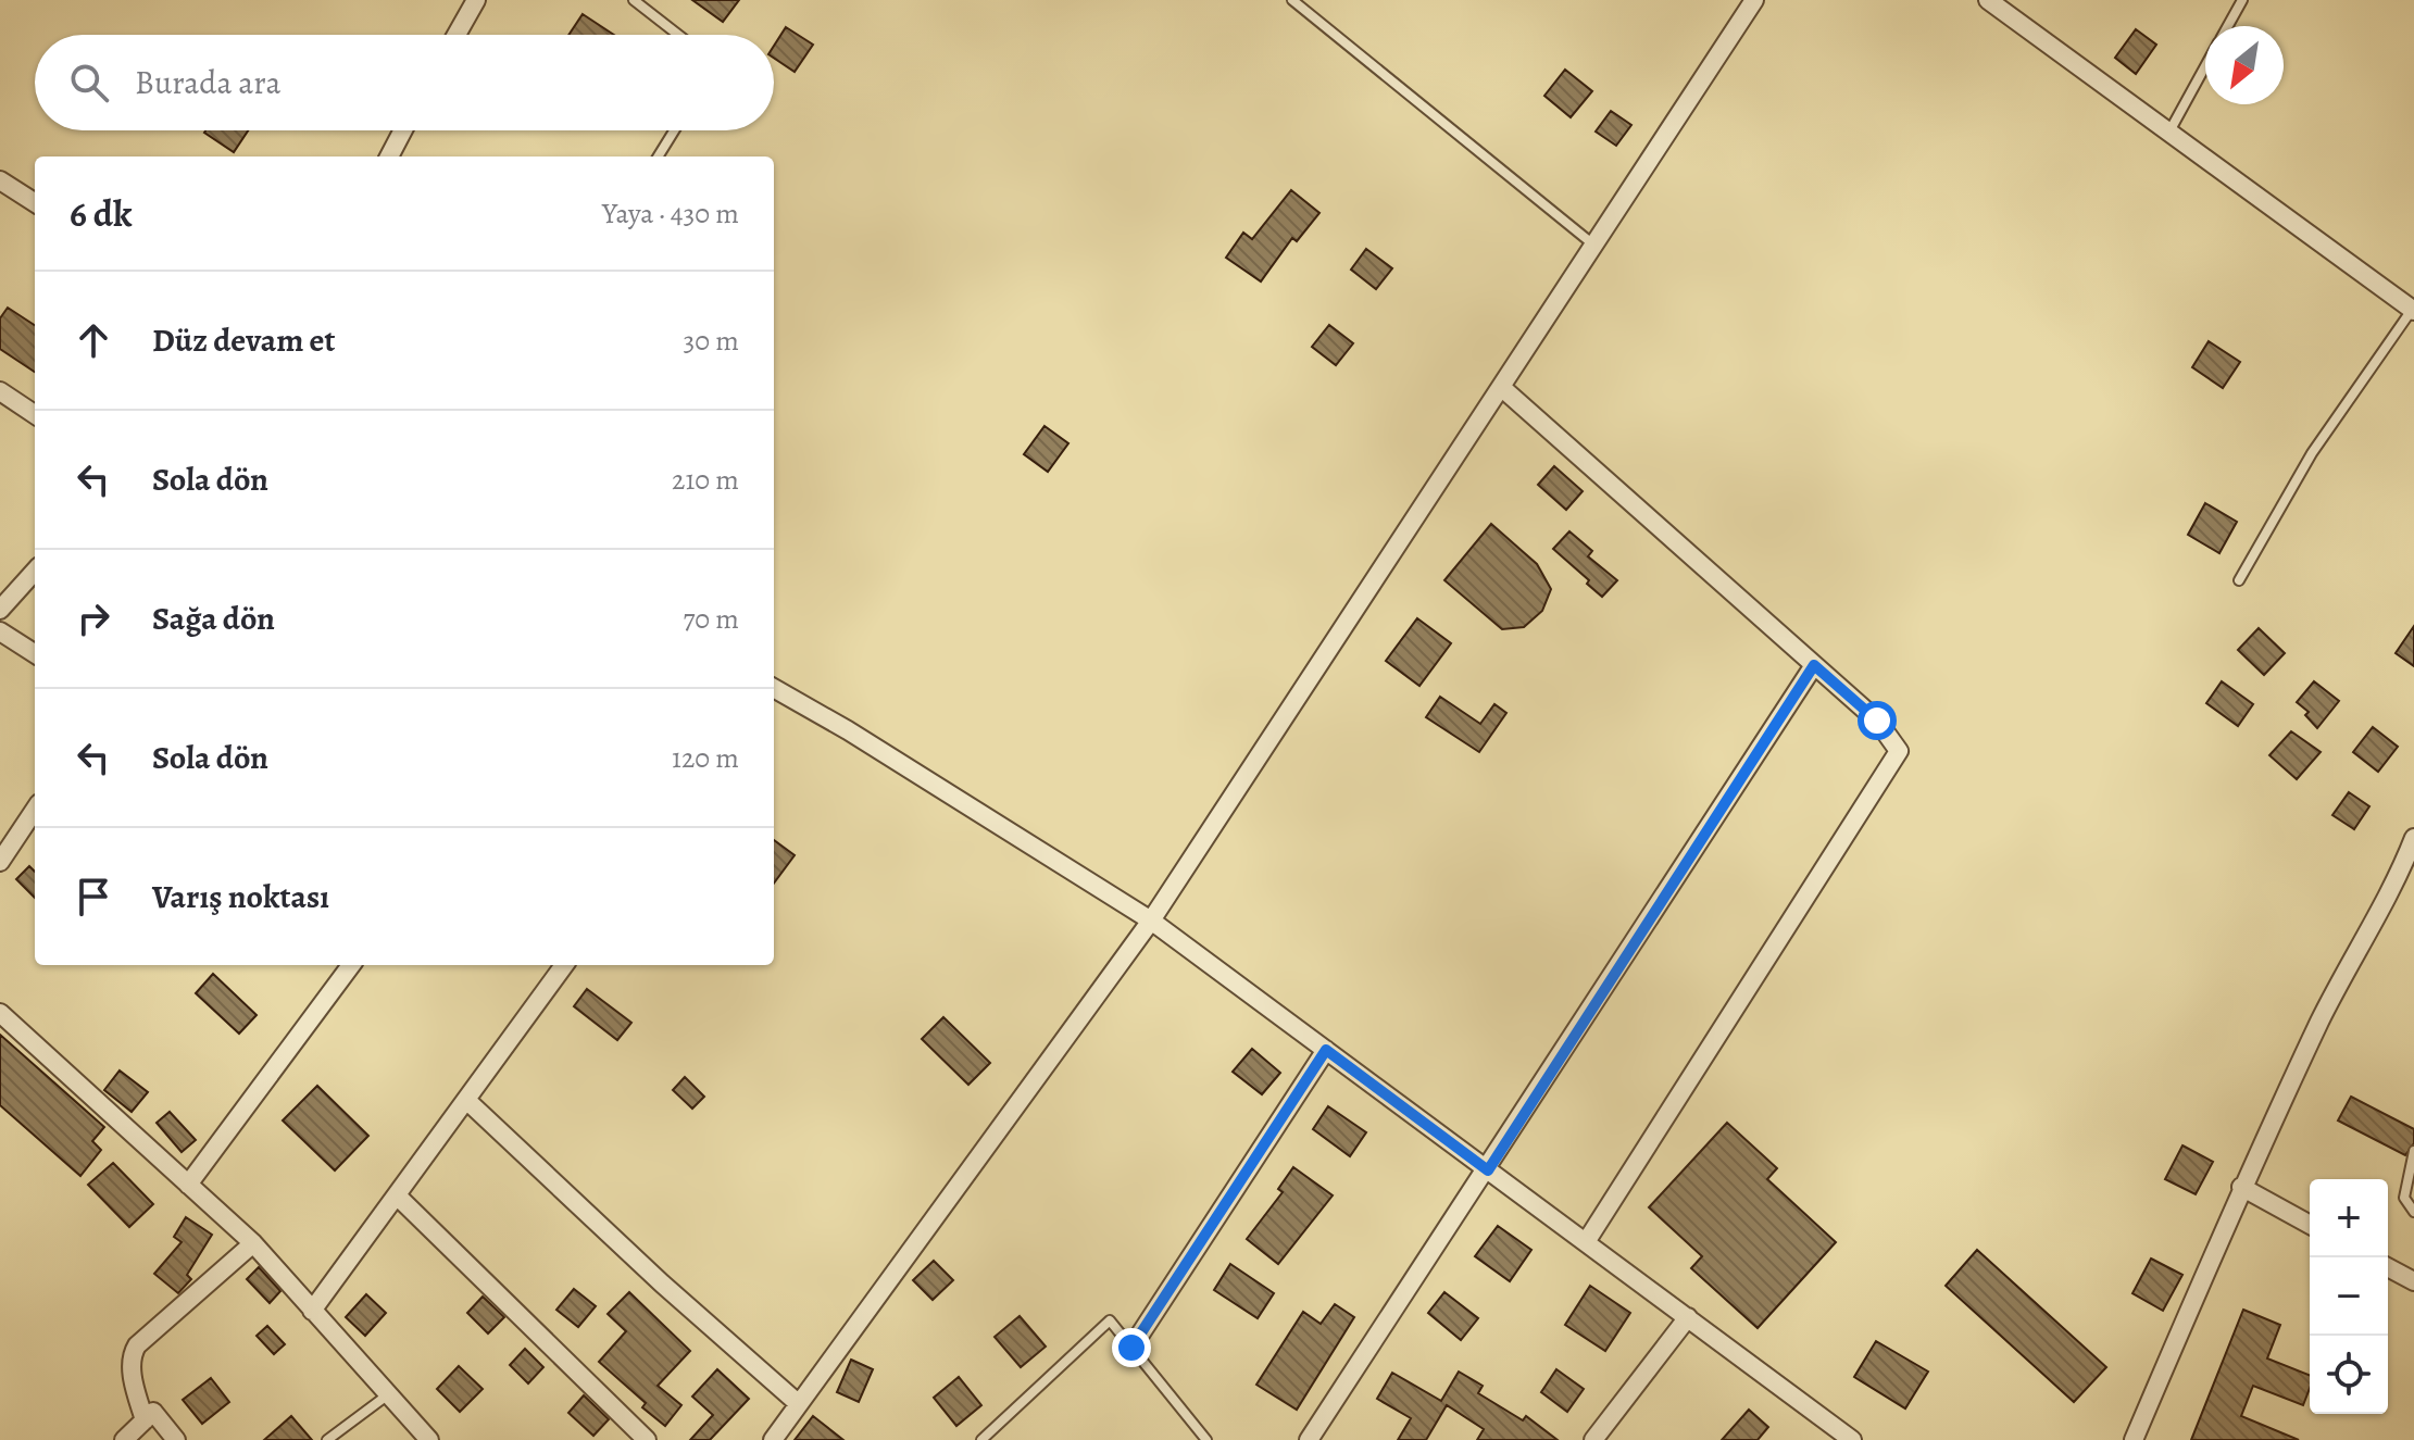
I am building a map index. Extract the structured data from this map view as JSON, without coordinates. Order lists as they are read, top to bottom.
{
  "north": "bottom left",
  "page": {
    "search": "Burada ara",
    "heading": ["6 dk", "Yaya · 430 m"],
    "list": [
      ["Düz devam et", "30 m"],
      ["Sola dön", "210 m"],
      ["Sağa dön", "70 m"],
      ["Sola dön", "120 m"],
      "Varış noktası"
    ],
    "map_buttons": ["+", "−"]
  }
}
